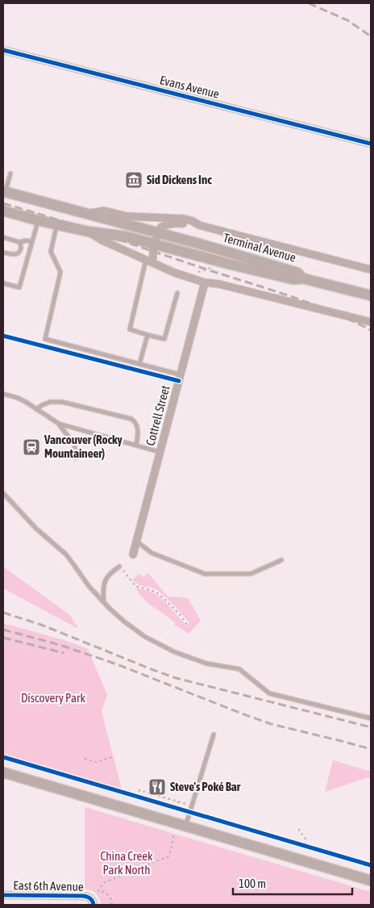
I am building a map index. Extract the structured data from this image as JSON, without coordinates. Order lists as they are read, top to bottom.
{
  "streets": {
    "main road": ["Terminal Avenue"],
    "street": ["Evans Avenue", "Cottrell Street", "East 6th Avenue"]
  },
  "crossings": [
    ["Terminal Avenue", "Cottrell Street"]
  ],
  "parks": ["Discovery Park", "China Creek Park North"],
  "places": {
    "museum": ["Sid Dickens Inc"],
    "station": ["Vancouver (Rocky Mountaineer)"],
    "restaurant": ["Steve's Poké Bar"]
  },
  "scale_bar": "100 m"
}
